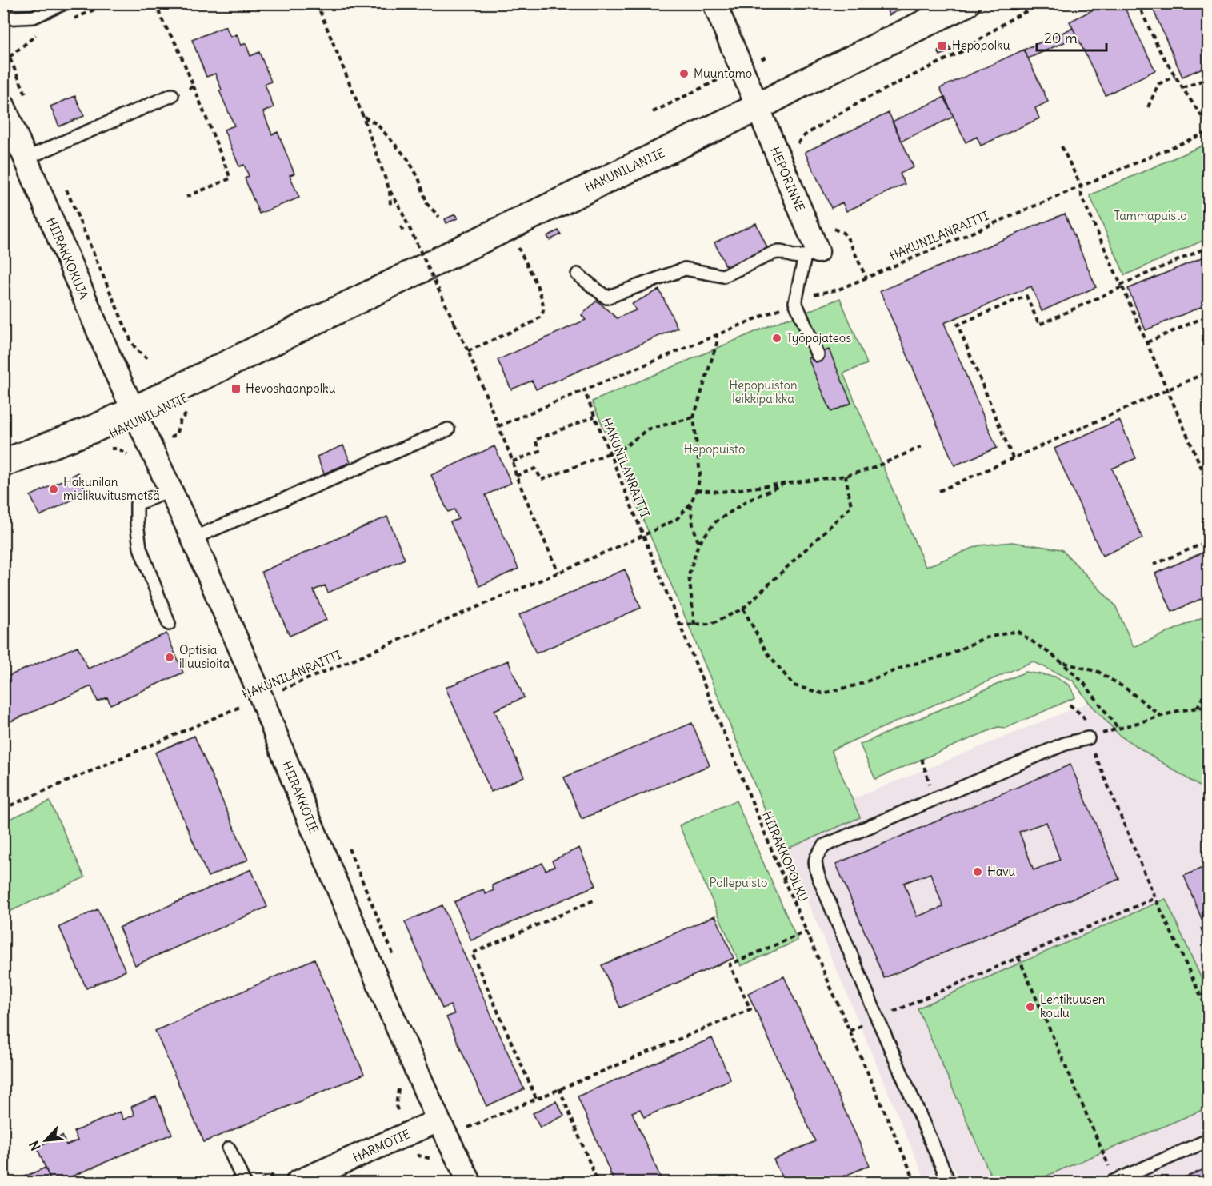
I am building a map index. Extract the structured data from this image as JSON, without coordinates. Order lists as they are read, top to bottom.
{
  "streets": {
    "main road": ["HAKUNILANTIE"],
    "street": [
      "HEPORINNE",
      "HIIRAKKOKUJA",
      "HIIRAKKOTIE",
      "HARMOTIE"
    ],
    "path": ["HAKUNILANRAITTI", "HIIRAKKOPOLKU"]
  },
  "crossings": [
    ["HAKUNILANTIE", "HEPORINNE"],
    ["HAKUNILANTIE", "HIIRAKKOKUJA"],
    ["HAKUNILANTIE", "HIIRAKKOTIE"],
    ["HAKUNILANRAITTI", "HIIRAKKOTIE"],
    ["HAKUNILANRAITTI", "HIIRAKKOPOLKU"],
    ["HIIRAKKOKUJA", "HIIRAKKOTIE"],
    ["HIIRAKKOTIE", "HARMOTIE"]
  ],
  "parks": [
    "Tammapuisto",
    "Hepopuiston leikkipaikka",
    "Hepopuisto",
    "Pollepuisto"
  ],
  "places": {
    "transit": ["Hepopolku", "Hevoshaanpolku"],
    "other": [
      "Muuntamo",
      "Työpajateos",
      "Hakunilan mielikuvitusmetsä",
      "Optisia illuusioita",
      "Havu",
      "Lehtikuusen koulu"
    ]
  },
  "scale_bar": "20 m",
  "north": "bottom left"
}
